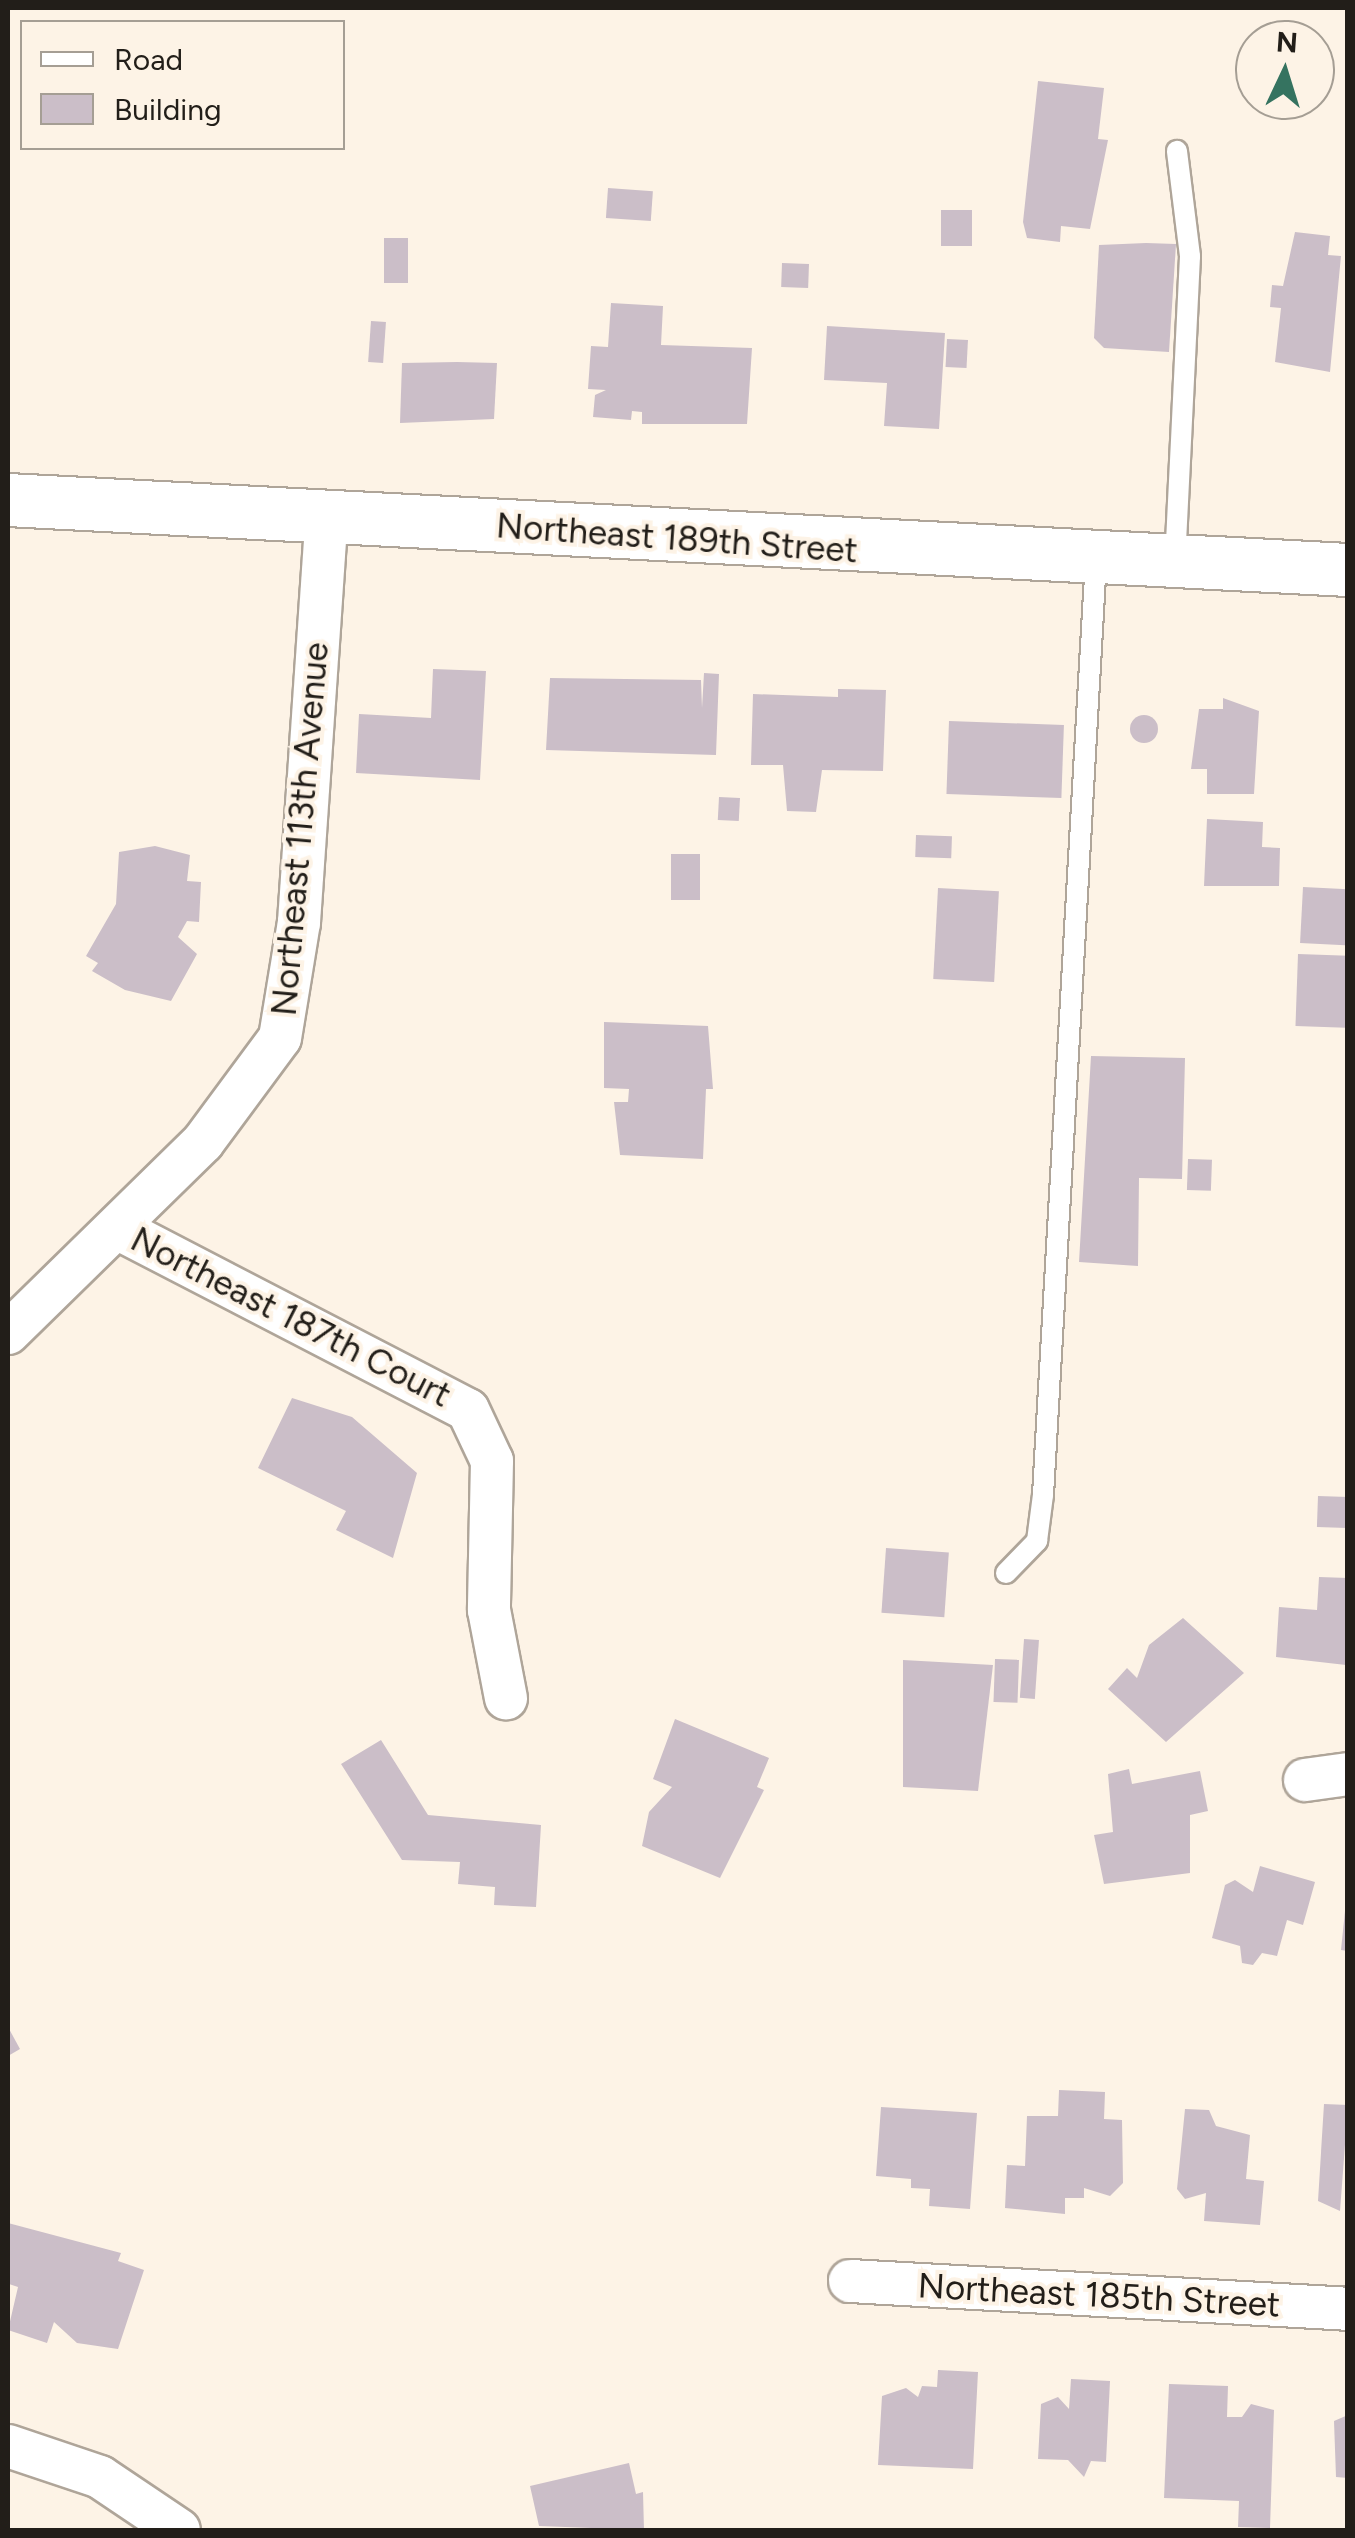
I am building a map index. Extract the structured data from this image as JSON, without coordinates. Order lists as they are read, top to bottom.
{
  "streets": {
    "street": [
      "Northeast 189th Street",
      "Northeast 113th Avenue",
      "Northeast 187th Court",
      "Northeast 185th Street"
    ]
  },
  "crossings": [
    ["Northeast 189th Street", "Northeast 113th Avenue"],
    ["Northeast 113th Avenue", "Northeast 187th Court"]
  ],
  "legend": ["Road", "Building"],
  "north": "top"
}
